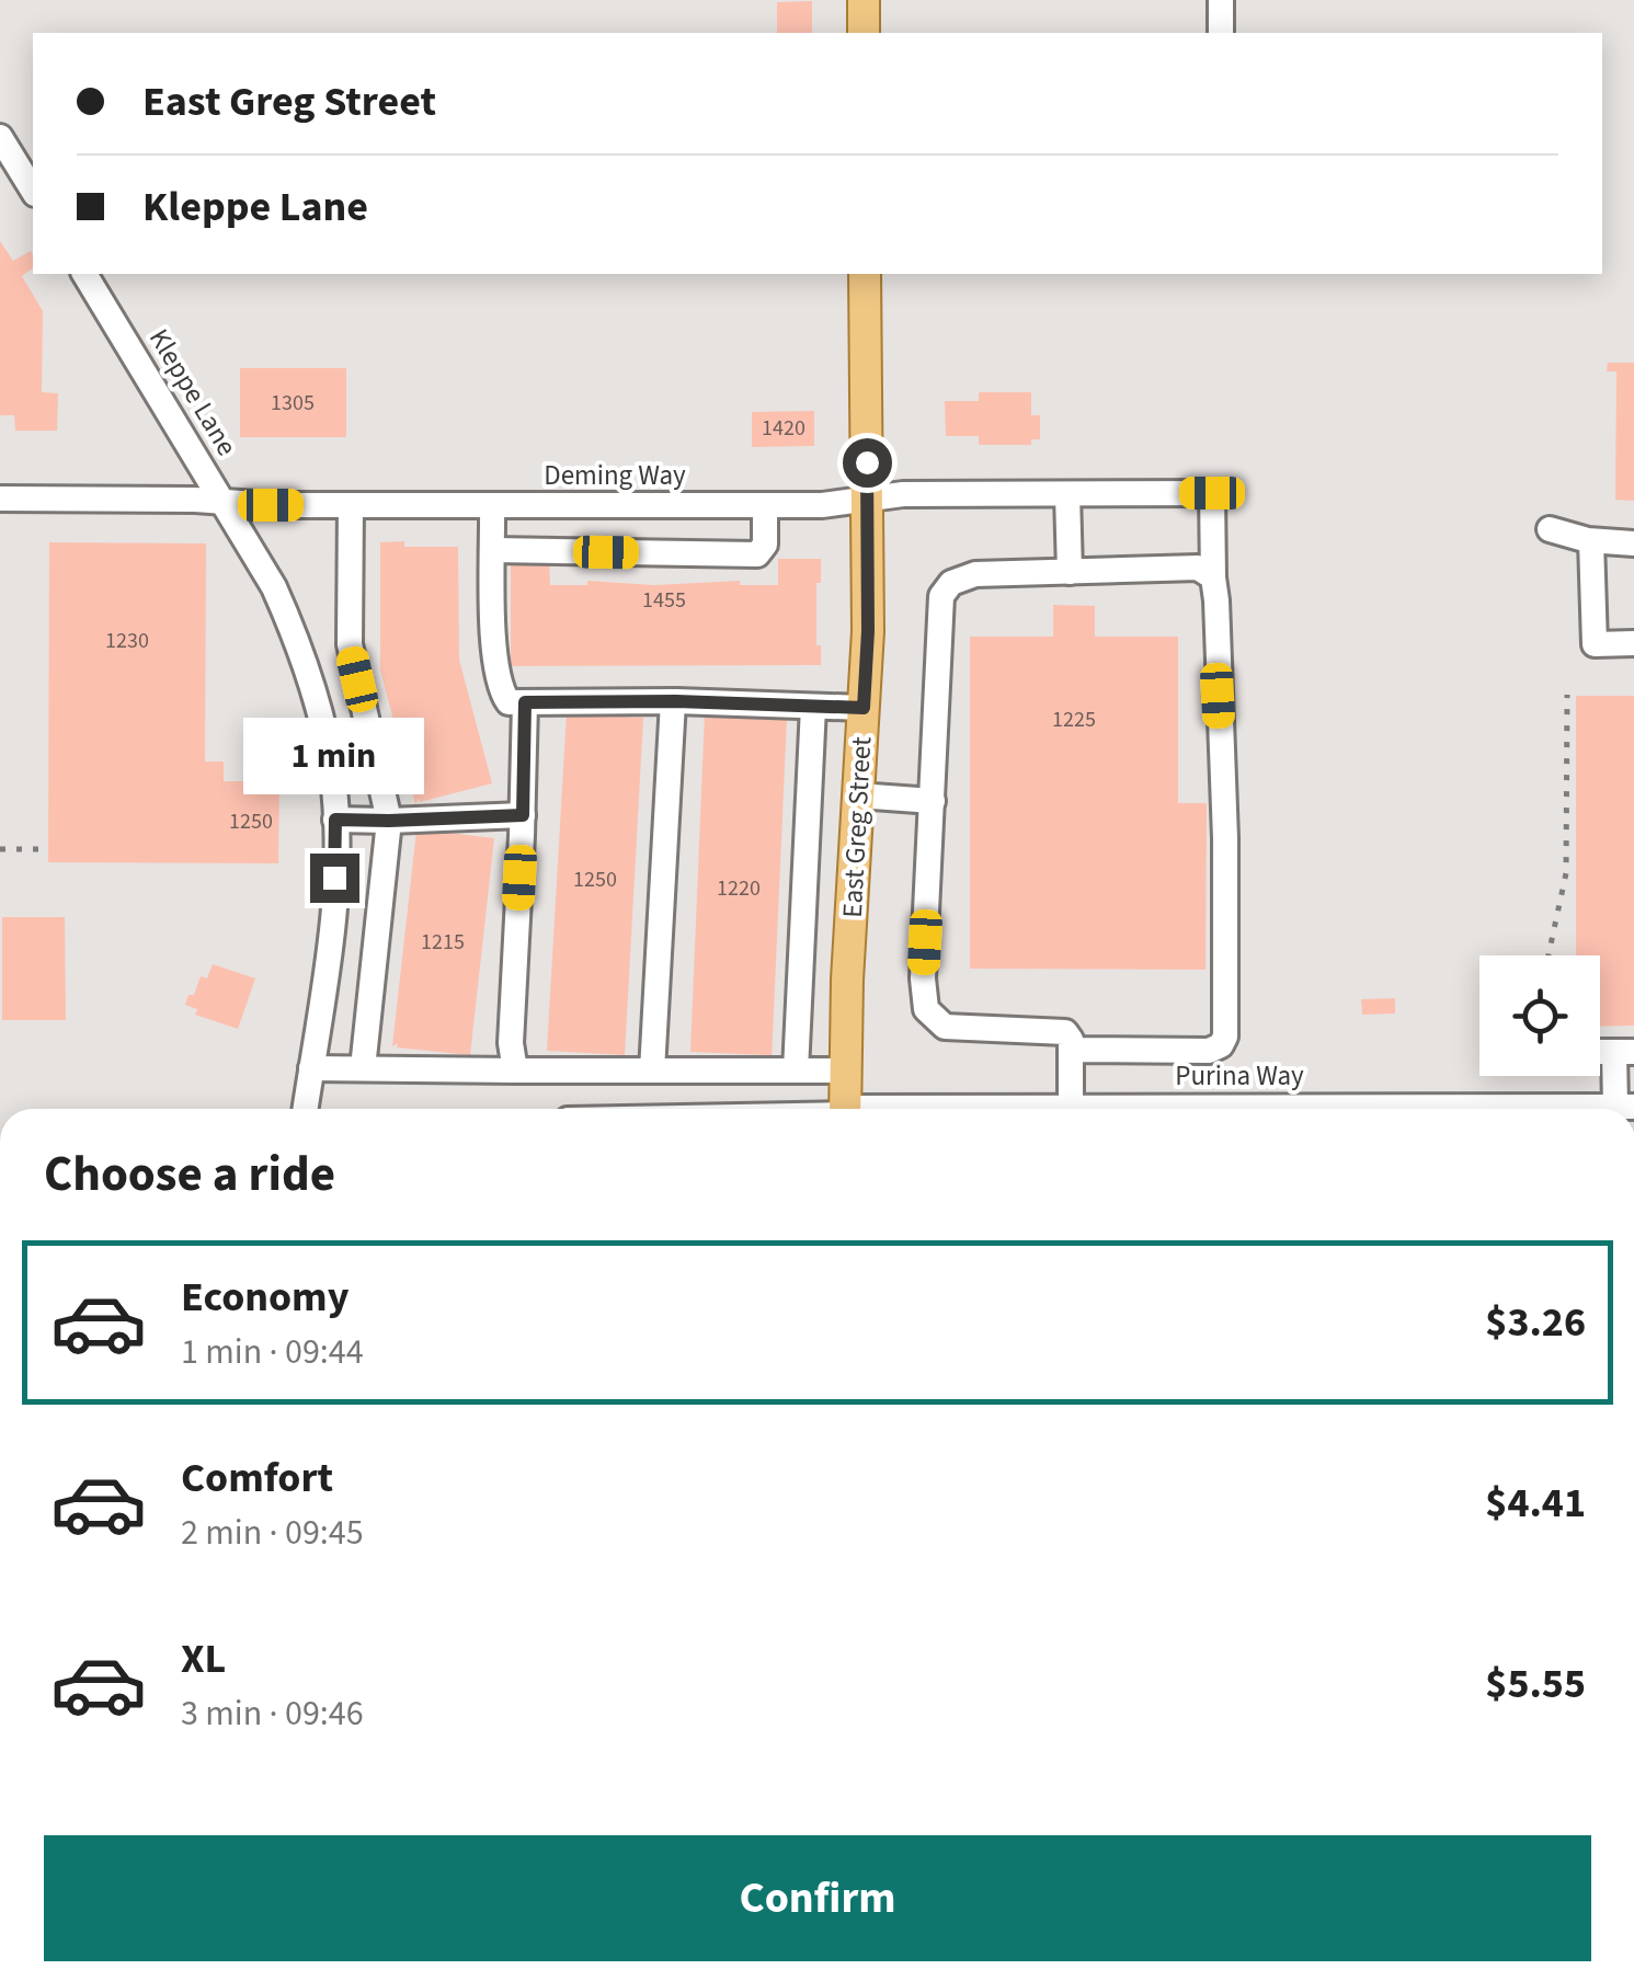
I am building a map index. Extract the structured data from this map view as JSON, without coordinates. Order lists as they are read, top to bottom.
{
  "streets": {
    "main road": ["East Greg Street"],
    "street": ["Kleppe Lane", "Deming Way", "Purina Way"]
  },
  "crossings": [
    ["Kleppe Lane", "Deming Way"],
    ["Deming Way", "East Greg Street"]
  ],
  "house_numbers": [
    "1305",
    "1420",
    "1455",
    "1230",
    "1225",
    "1250",
    "1250",
    "1220",
    "1215"
  ],
  "page": {
    "banner": ["East Greg Street", "Kleppe Lane"],
    "bubble": "1 min",
    "heading": "Choose a ride",
    "list": [
      {
        "name": "Economy",
        "note": "1 min · 09:44",
        "value": "$3.26"
      },
      {
        "name": "Comfort",
        "note": "2 min · 09:45",
        "value": "$4.41"
      },
      {
        "name": "XL",
        "note": "3 min · 09:46",
        "value": "$5.55"
      }
    ],
    "buttons": "Confirm"
  }
}
